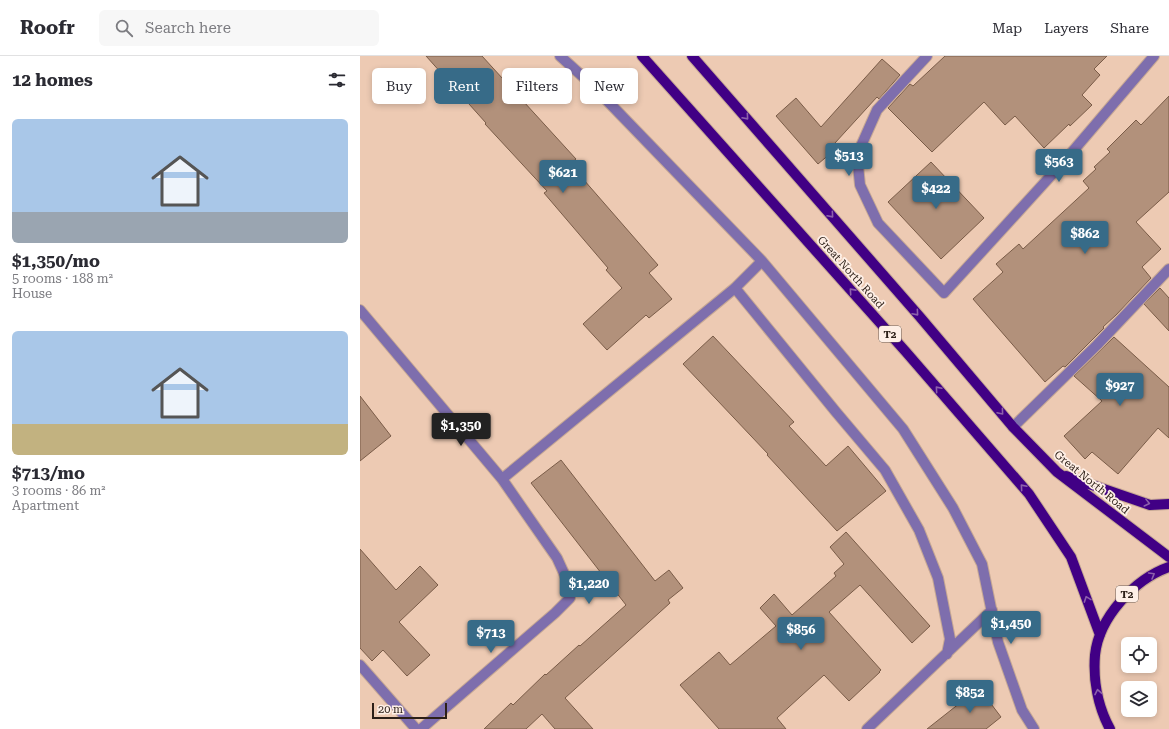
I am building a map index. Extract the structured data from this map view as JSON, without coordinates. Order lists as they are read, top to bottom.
{
  "streets": {
    "main road": ["Great North Road", "T2"]
  },
  "crossings": [
    ["Great North Road", "T2"]
  ],
  "scale_bar": "20 m",
  "page": {
    "header": "Roofr",
    "search": "Search here",
    "nav": ["Map", "Layers", "Share"],
    "heading": "12 homes",
    "chip": [
      "Buy",
      "Rent",
      "Filters",
      "New"
    ],
    "list": [
      {
        "name": "$1,350/mo",
        "note": "5 rooms · 188 m² · House"
      },
      {
        "name": "$713/mo",
        "note": "3 rooms · 86 m² · Apartment"
      }
    ],
    "price": [
      "$513",
      "$563",
      "$621",
      "$422",
      "$862",
      "$927",
      "$1,350",
      "$1,220",
      "$1,450",
      "$856",
      "$713",
      "$852"
    ],
    "scale": "20 m"
  }
}
